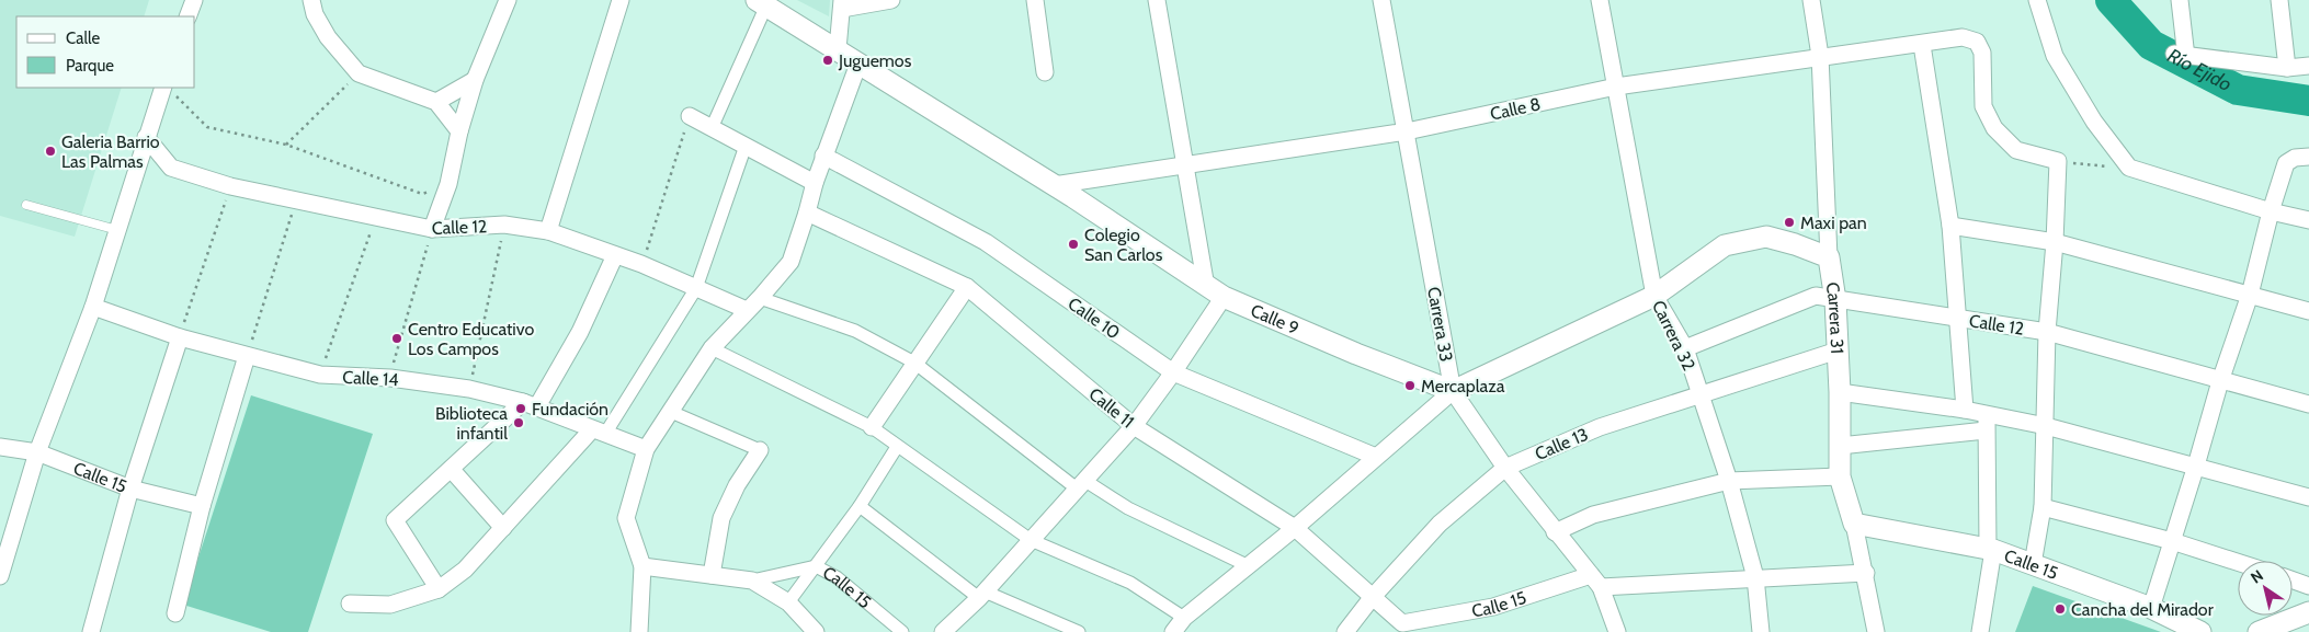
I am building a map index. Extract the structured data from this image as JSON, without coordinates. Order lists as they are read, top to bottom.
{
  "streets": {
    "street": [
      "Calle 8",
      "Calle 12",
      "Calle 10",
      "Carrera 31",
      "Calle 9",
      "Carrera 33",
      "Carrera 32",
      "Calle 14",
      "Calle 11",
      "Calle 13",
      "Calle 15"
    ]
  },
  "crossings": [
    ["Calle 8", "Carrera 31"],
    ["Calle 8", "Calle 9"],
    ["Calle 8", "Carrera 33"],
    ["Calle 8", "Carrera 32"],
    ["Calle 12", "Carrera 31"],
    ["Calle 12", "Carrera 32"],
    ["Carrera 31", "Calle 13"],
    ["Carrera 31", "Calle 15"],
    ["Calle 9", "Carrera 33"],
    ["Carrera 33", "Calle 13"],
    ["Carrera 33", "Calle 15"],
    ["Carrera 32", "Calle 13"],
    ["Carrera 32", "Calle 15"],
    ["Calle 11", "Calle 13"],
    ["Calle 11", "Calle 15"]
  ],
  "water": ["Río Ejido"],
  "places": [
    "Juguemos",
    "Galeria Barrio Las Palmas",
    "Maxi pan",
    "Colegio San Carlos",
    "Centro Educativo Los Campos",
    "Mercaplaza",
    "Fundación",
    "Biblioteca infantil",
    "Cancha del Mirador"
  ],
  "legend": ["Calle", "Parque"],
  "north": "top left"
}
